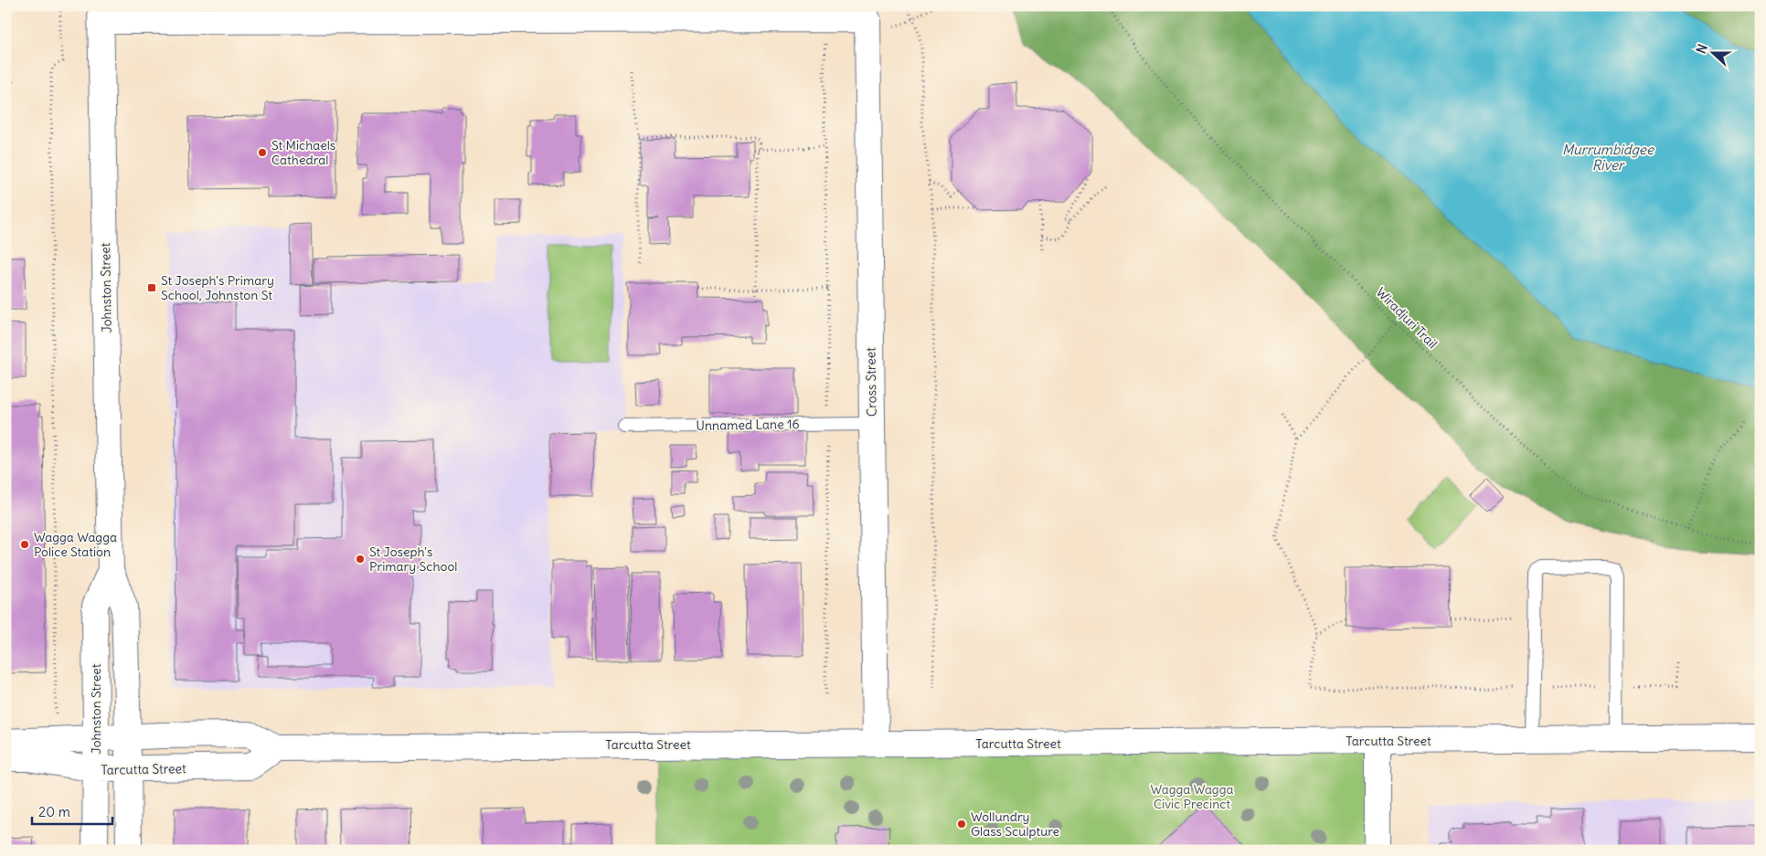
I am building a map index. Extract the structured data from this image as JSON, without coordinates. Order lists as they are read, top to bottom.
{
  "streets": {
    "street": ["Johnston Street", "Cross Street", "Tarcutta Street"],
    "lane": ["Unnamed Lane 16"],
    "path": ["Wiradjuri Trail"]
  },
  "crossings": [
    ["Johnston Street", "Tarcutta Street"],
    ["Cross Street", "Unnamed Lane 16"],
    ["Cross Street", "Tarcutta Street"]
  ],
  "water": ["Murrumbidgee River"],
  "parks": ["Wagga Wagga Civic Precinct"],
  "places": {
    "other": [
      "St Michaels Cathedral",
      "Wagga Wagga Police Station",
      "St Joseph's Primary School",
      "Wollundry Glass Sculpture"
    ],
    "transit": ["St Joseph's Primary School, Johnston St"]
  },
  "scale_bar": "20 m",
  "north": "left"
}
